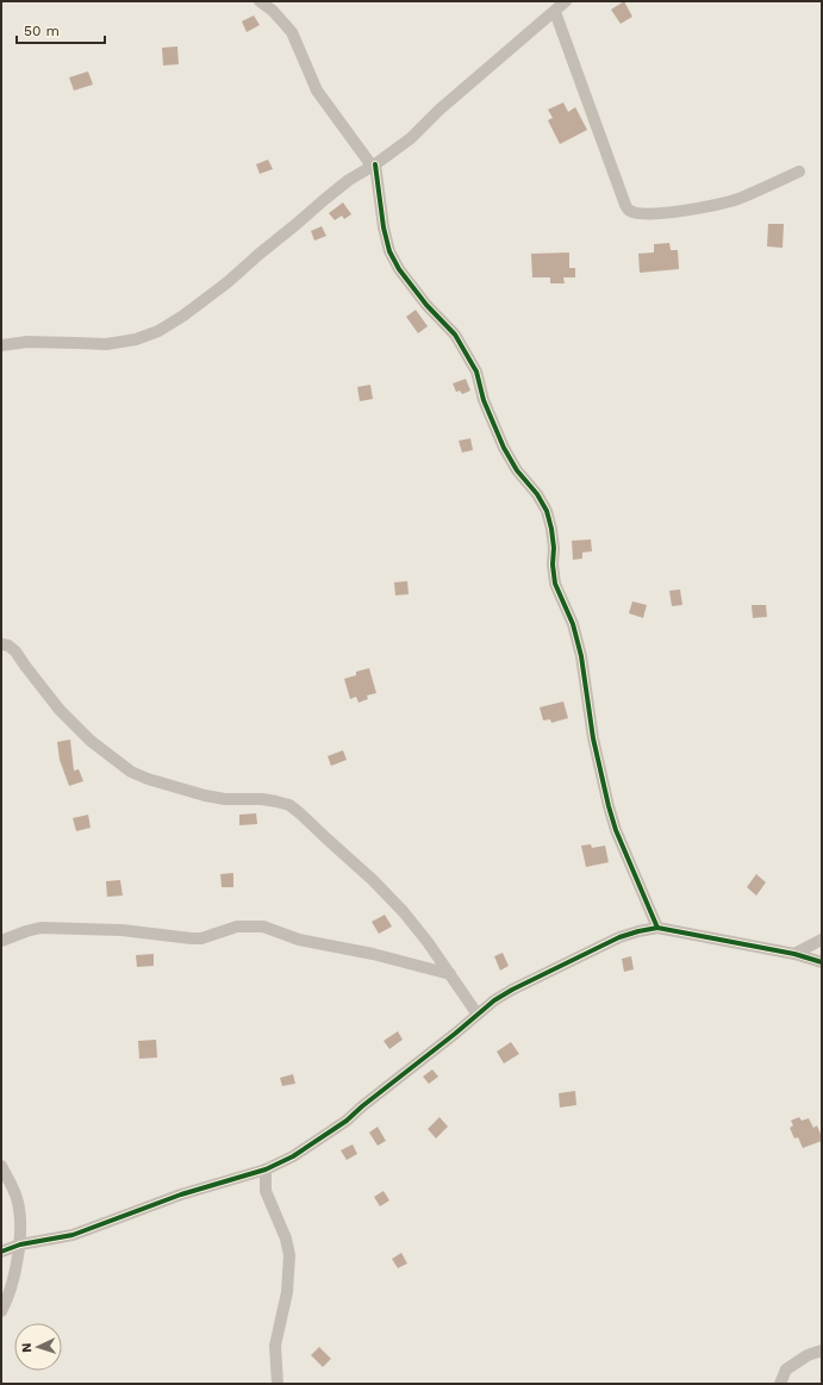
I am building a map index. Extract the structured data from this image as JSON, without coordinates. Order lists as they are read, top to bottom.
{
  "scale_bar": "50 m",
  "north": "left"
}
